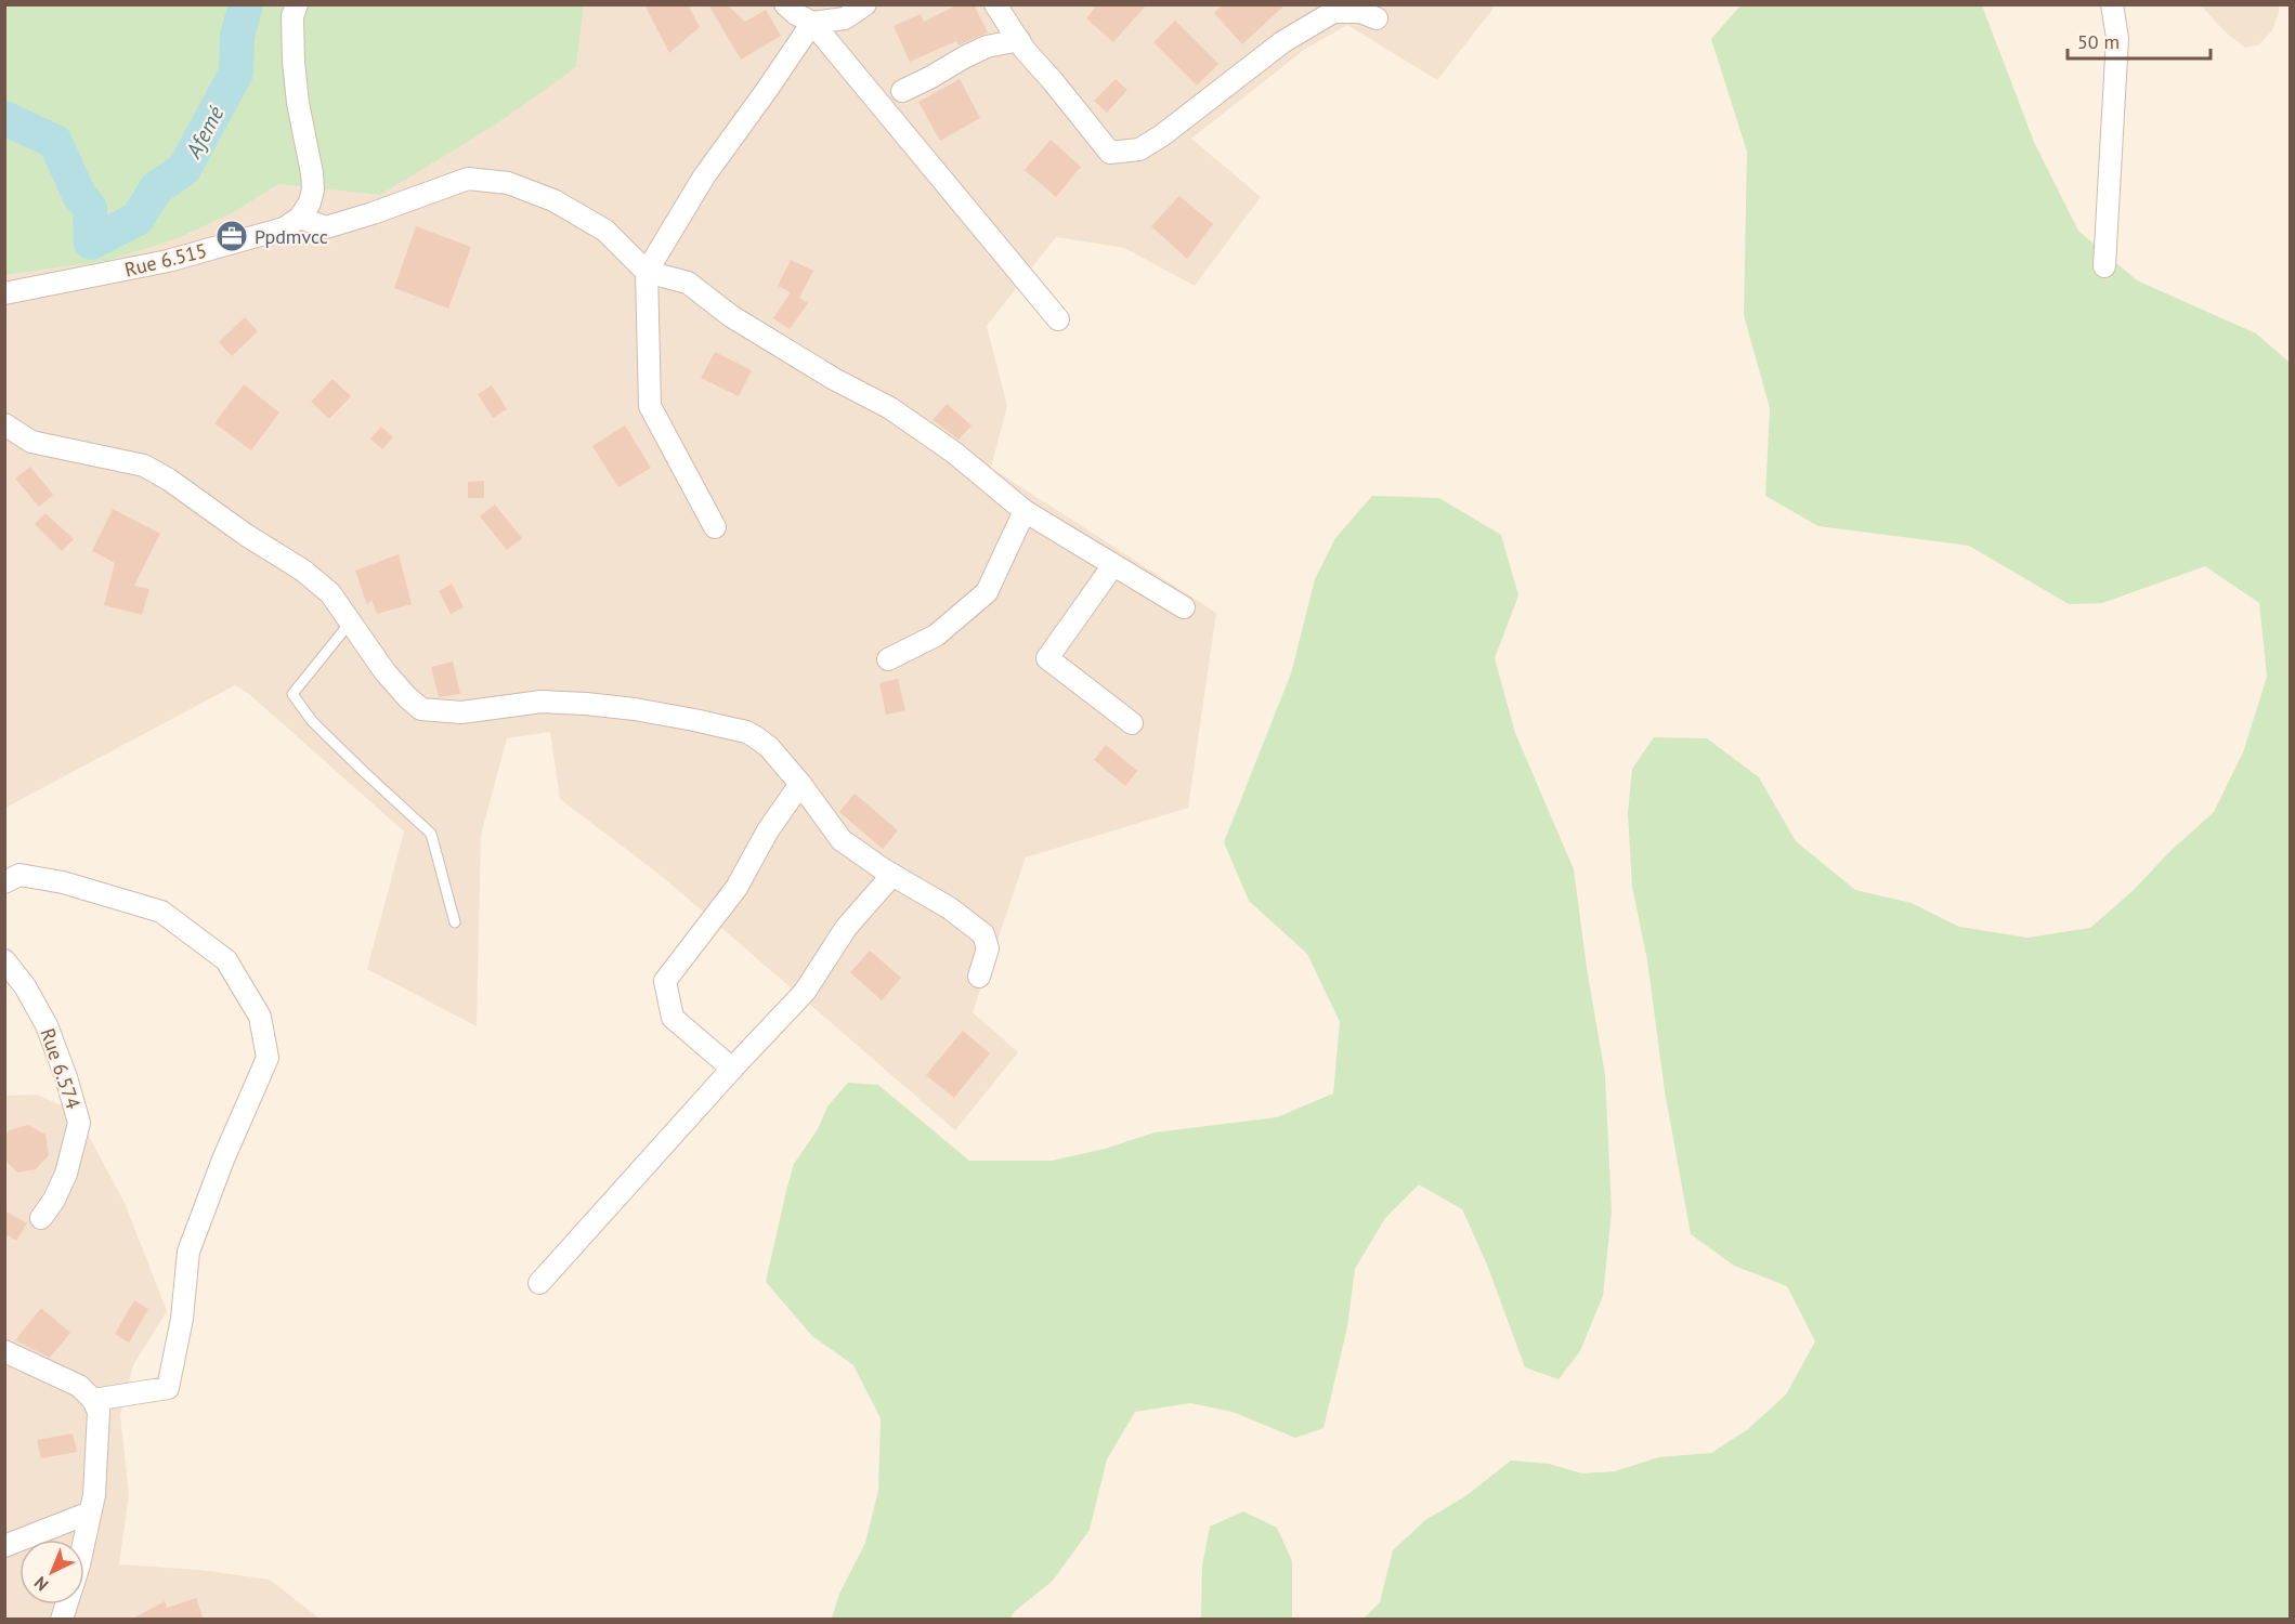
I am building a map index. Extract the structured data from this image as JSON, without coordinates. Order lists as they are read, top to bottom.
{
  "streets": {
    "street": ["Rue 6.515", "Rue 6.574"]
  },
  "water": ["Afemé"],
  "places": {
    "office": ["Ppdmvcc"]
  },
  "scale_bar": "50 m",
  "north": "bottom left"
}
